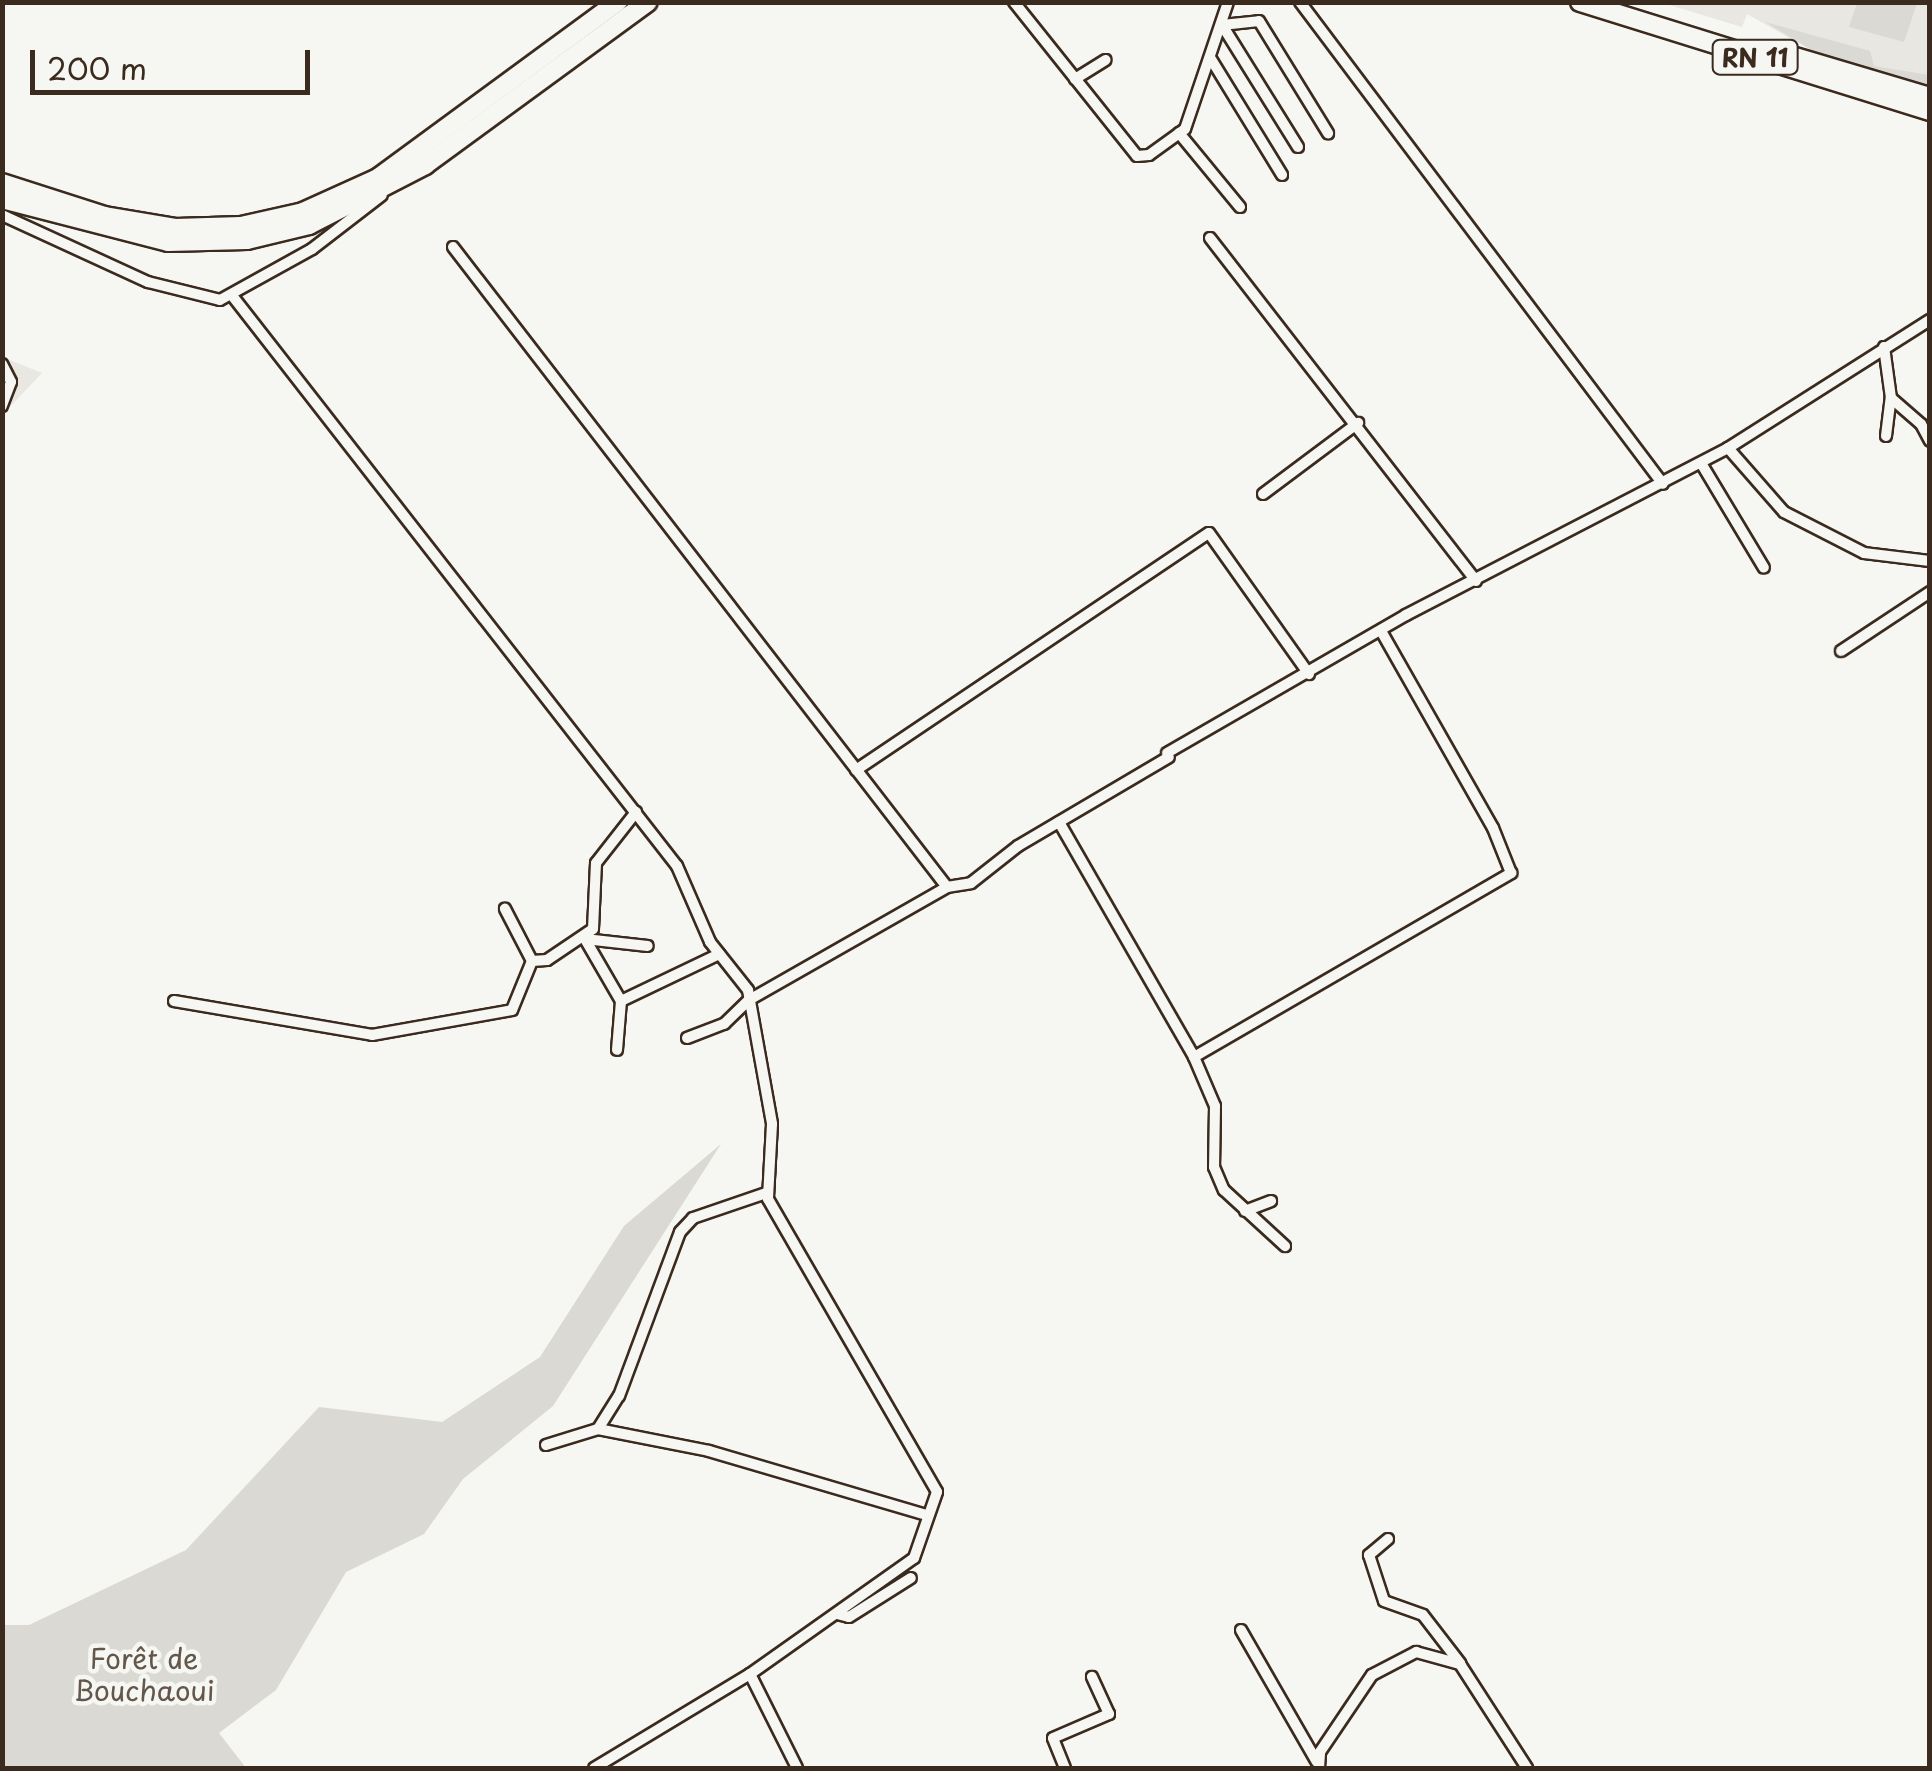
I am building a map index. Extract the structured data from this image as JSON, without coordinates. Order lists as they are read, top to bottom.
{
  "streets": {
    "highway": ["RN 11"]
  },
  "parks": ["Forêt de Bouchaoui"],
  "scale_bar": "200 m"
}
